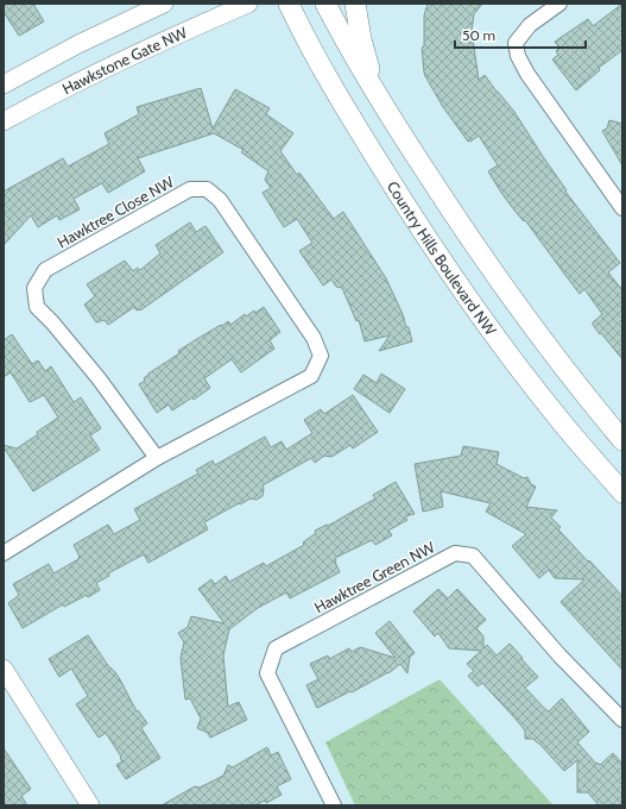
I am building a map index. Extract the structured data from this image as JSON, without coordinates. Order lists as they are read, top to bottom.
{
  "streets": {
    "main road": ["Country Hills Boulevard NW"],
    "street": ["Hawkstone Gate NW", "Hawktree Close NW", "Hawktree Green NW"]
  },
  "scale_bar": "50 m"
}
